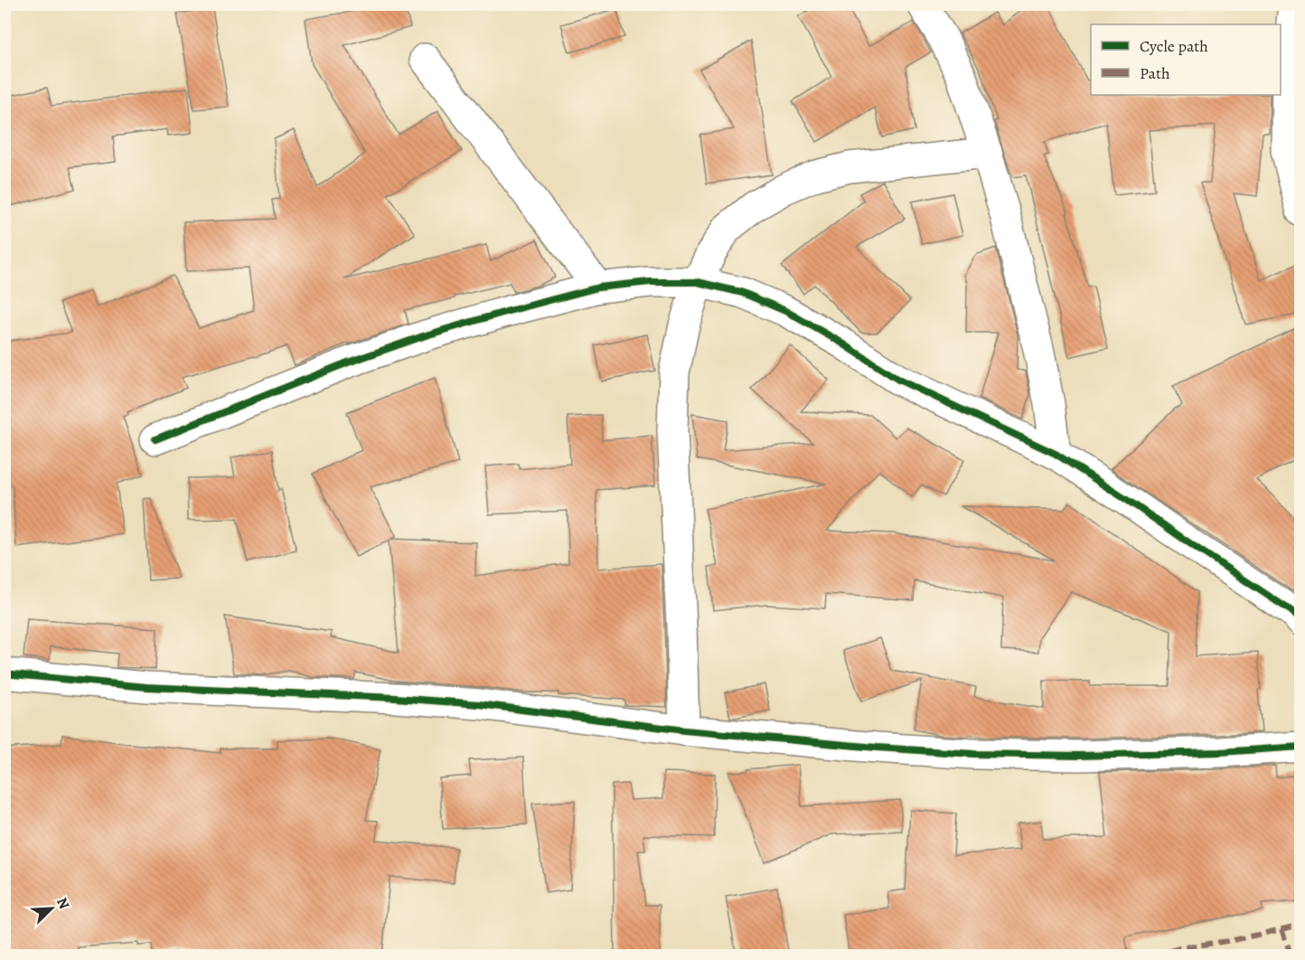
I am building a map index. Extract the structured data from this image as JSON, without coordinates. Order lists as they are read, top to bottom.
{
  "legend": ["Cycle path", "Path"],
  "north": "top right"
}
